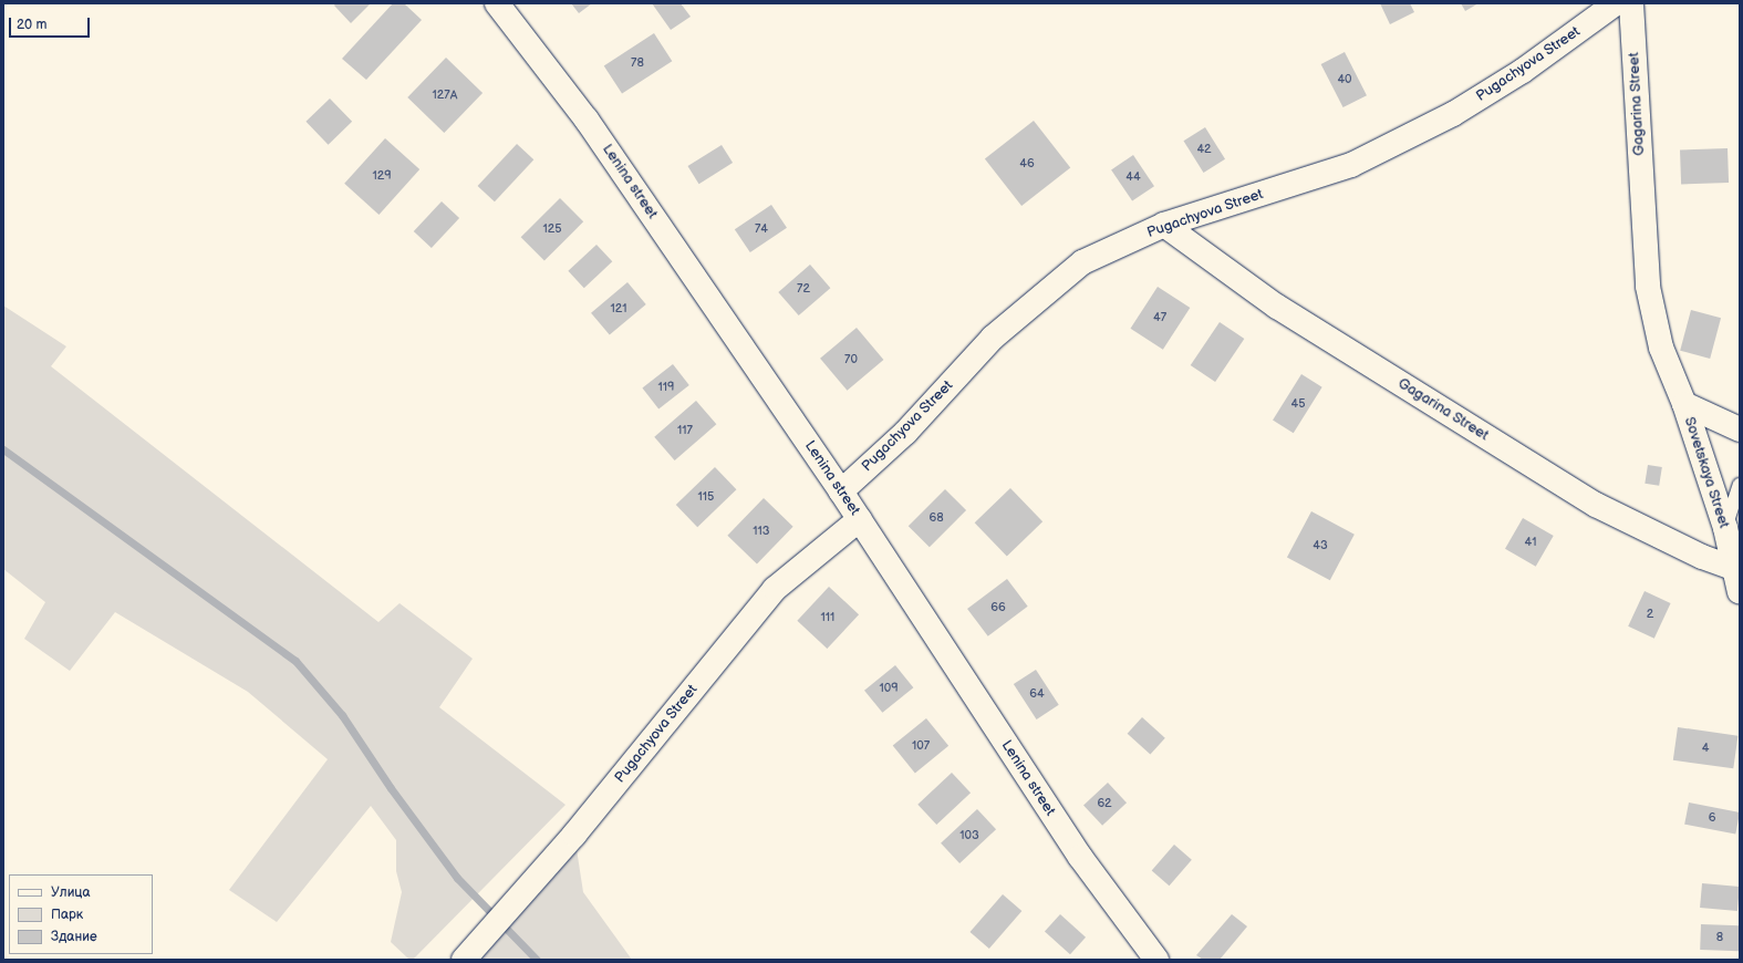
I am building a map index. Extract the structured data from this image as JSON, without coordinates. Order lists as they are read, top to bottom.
{
  "streets": {
    "street": [
      "Pugachyova Street",
      "Gagarina Street",
      "Lenina street",
      "Sovetskaya Street"
    ]
  },
  "crossings": [
    ["Pugachyova Street", "Gagarina Street"],
    ["Pugachyova Street", "Lenina street"],
    ["Gagarina Street", "Sovetskaya Street"]
  ],
  "house_numbers": [
    "78",
    "40",
    "127А",
    "42",
    "46",
    "129",
    "44",
    "125",
    "74",
    "72",
    "121",
    "47",
    "70",
    "119",
    "45",
    "117",
    "115",
    "68",
    "113",
    "41",
    "43",
    "66",
    "2",
    "111",
    "109",
    "64",
    "107",
    "4",
    "62",
    "6",
    "103",
    "8"
  ],
  "legend": ["Улица", "Парк", "Здание"],
  "scale_bar": "20 m"
}
